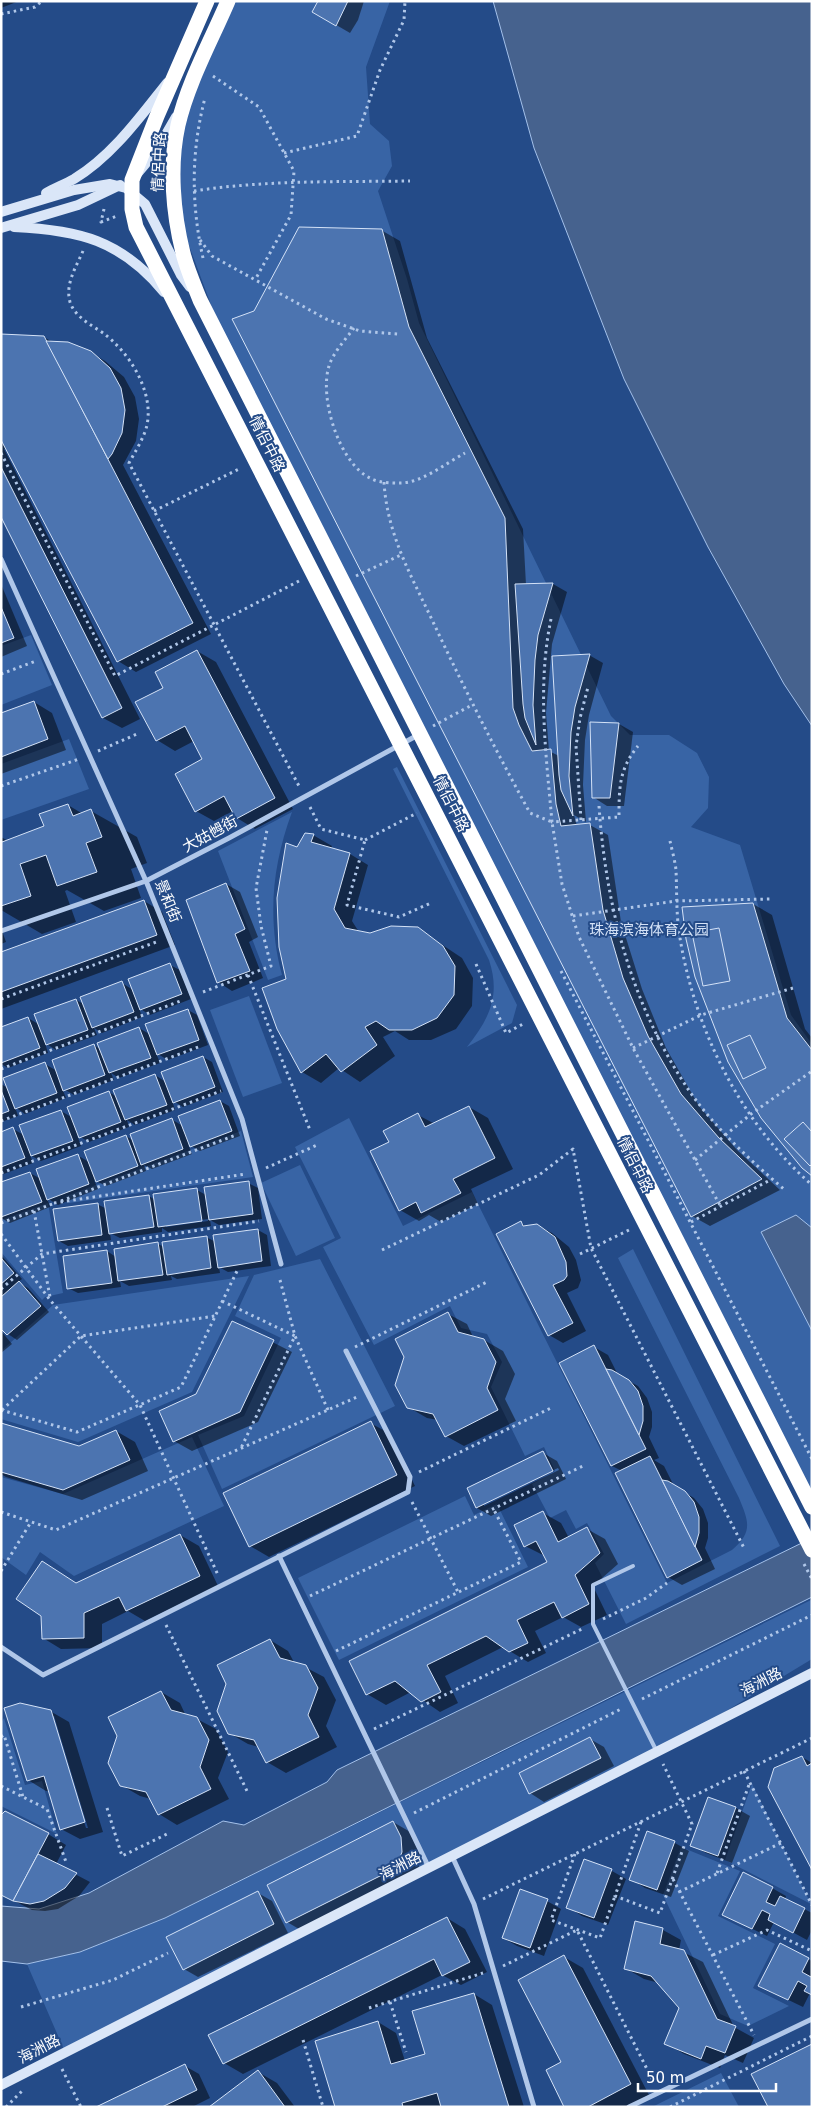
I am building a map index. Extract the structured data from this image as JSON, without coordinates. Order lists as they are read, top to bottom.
{
  "streets": {
    "highway": ["情侶中路", "情侣中路"],
    "street": ["大姑乸街", "景和街", "海洲路"]
  },
  "crossings": [
    ["情侶中路", "情侣中路"],
    ["情侣中路", "大姑乸街"],
    ["大姑乸街", "景和街"]
  ],
  "parks": ["珠海滨海体育公园"],
  "scale_bar": "50 m"
}
